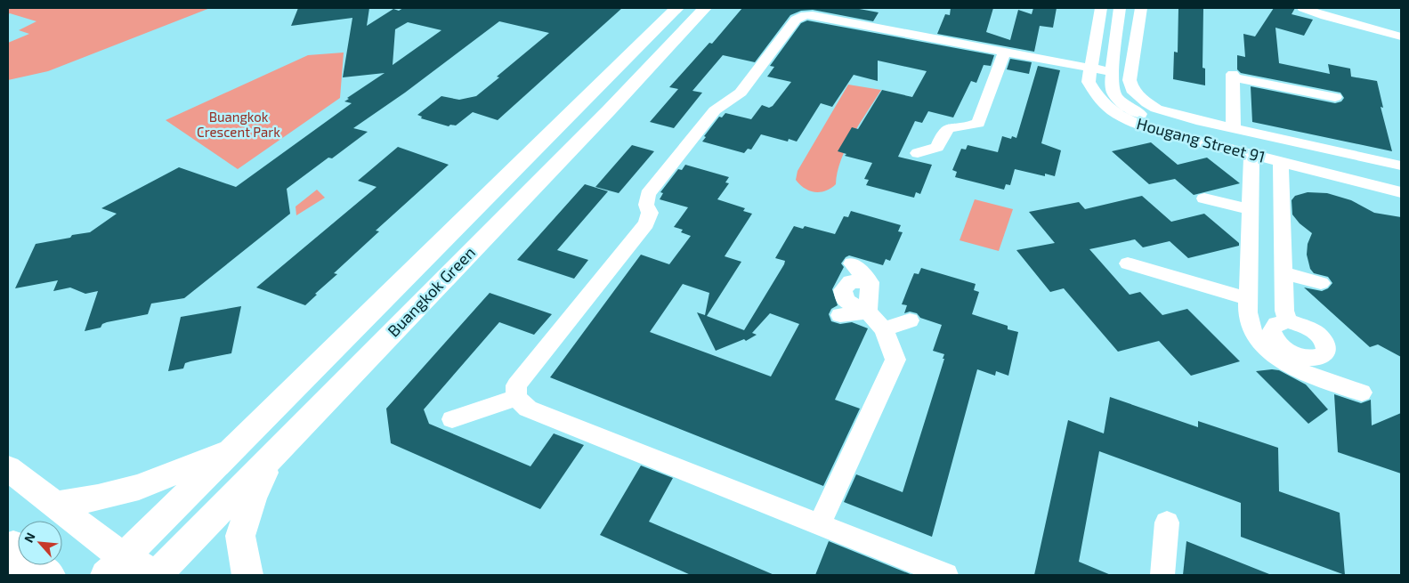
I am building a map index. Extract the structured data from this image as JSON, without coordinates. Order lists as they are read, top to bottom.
{
  "streets": {
    "main road": ["Buangkok Green"],
    "street": ["Hougang Street 91"]
  },
  "parks": ["Buangkok Crescent Park"],
  "north": "top left"
}
